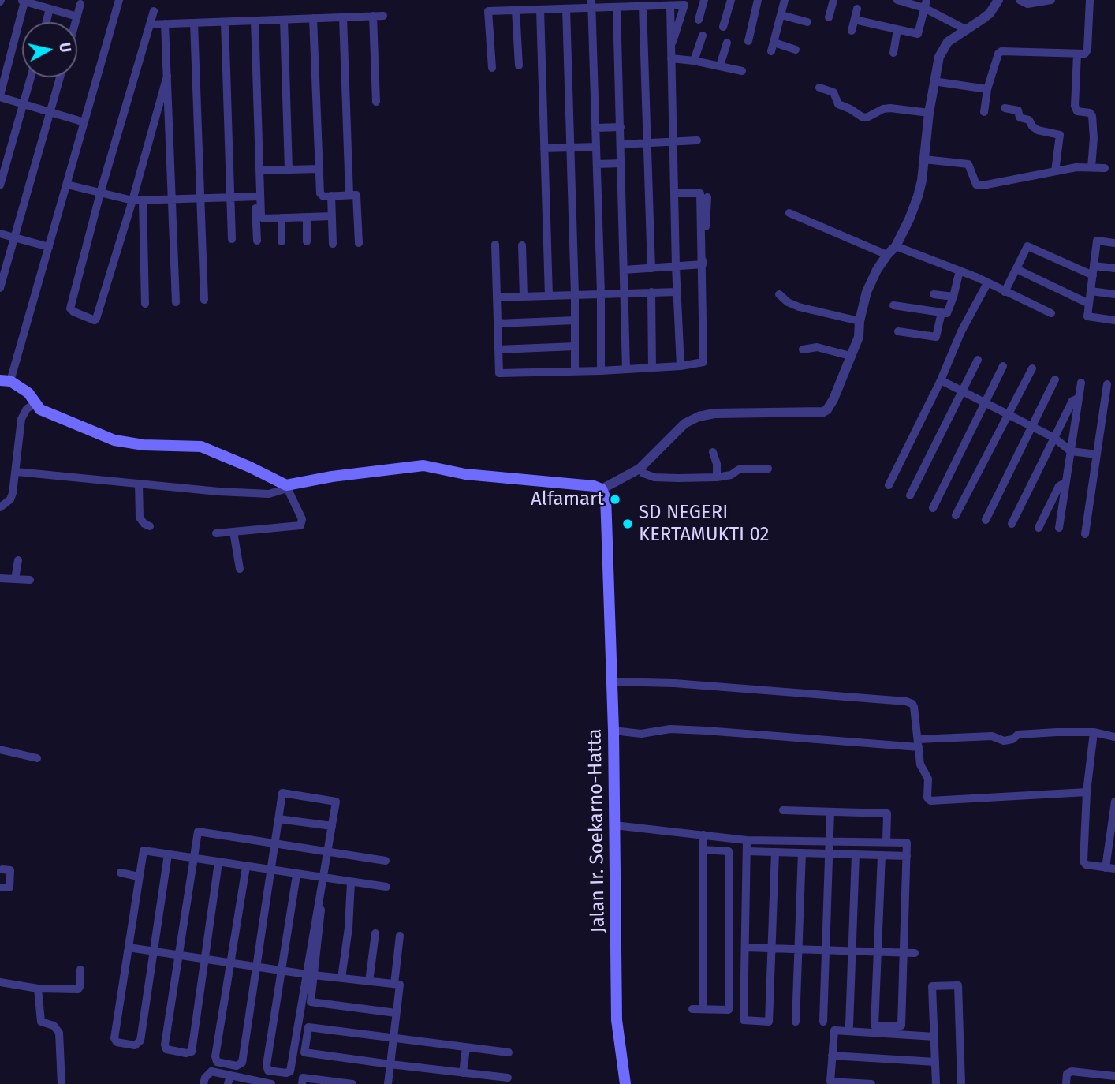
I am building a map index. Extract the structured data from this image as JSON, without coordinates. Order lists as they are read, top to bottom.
{
  "streets": {
    "main road": ["Jalan Ir. Soekarno-Hatta"]
  },
  "places": ["Alfamart", "SD NEGERI KERTAMUKTI 02"],
  "north": "right"
}
